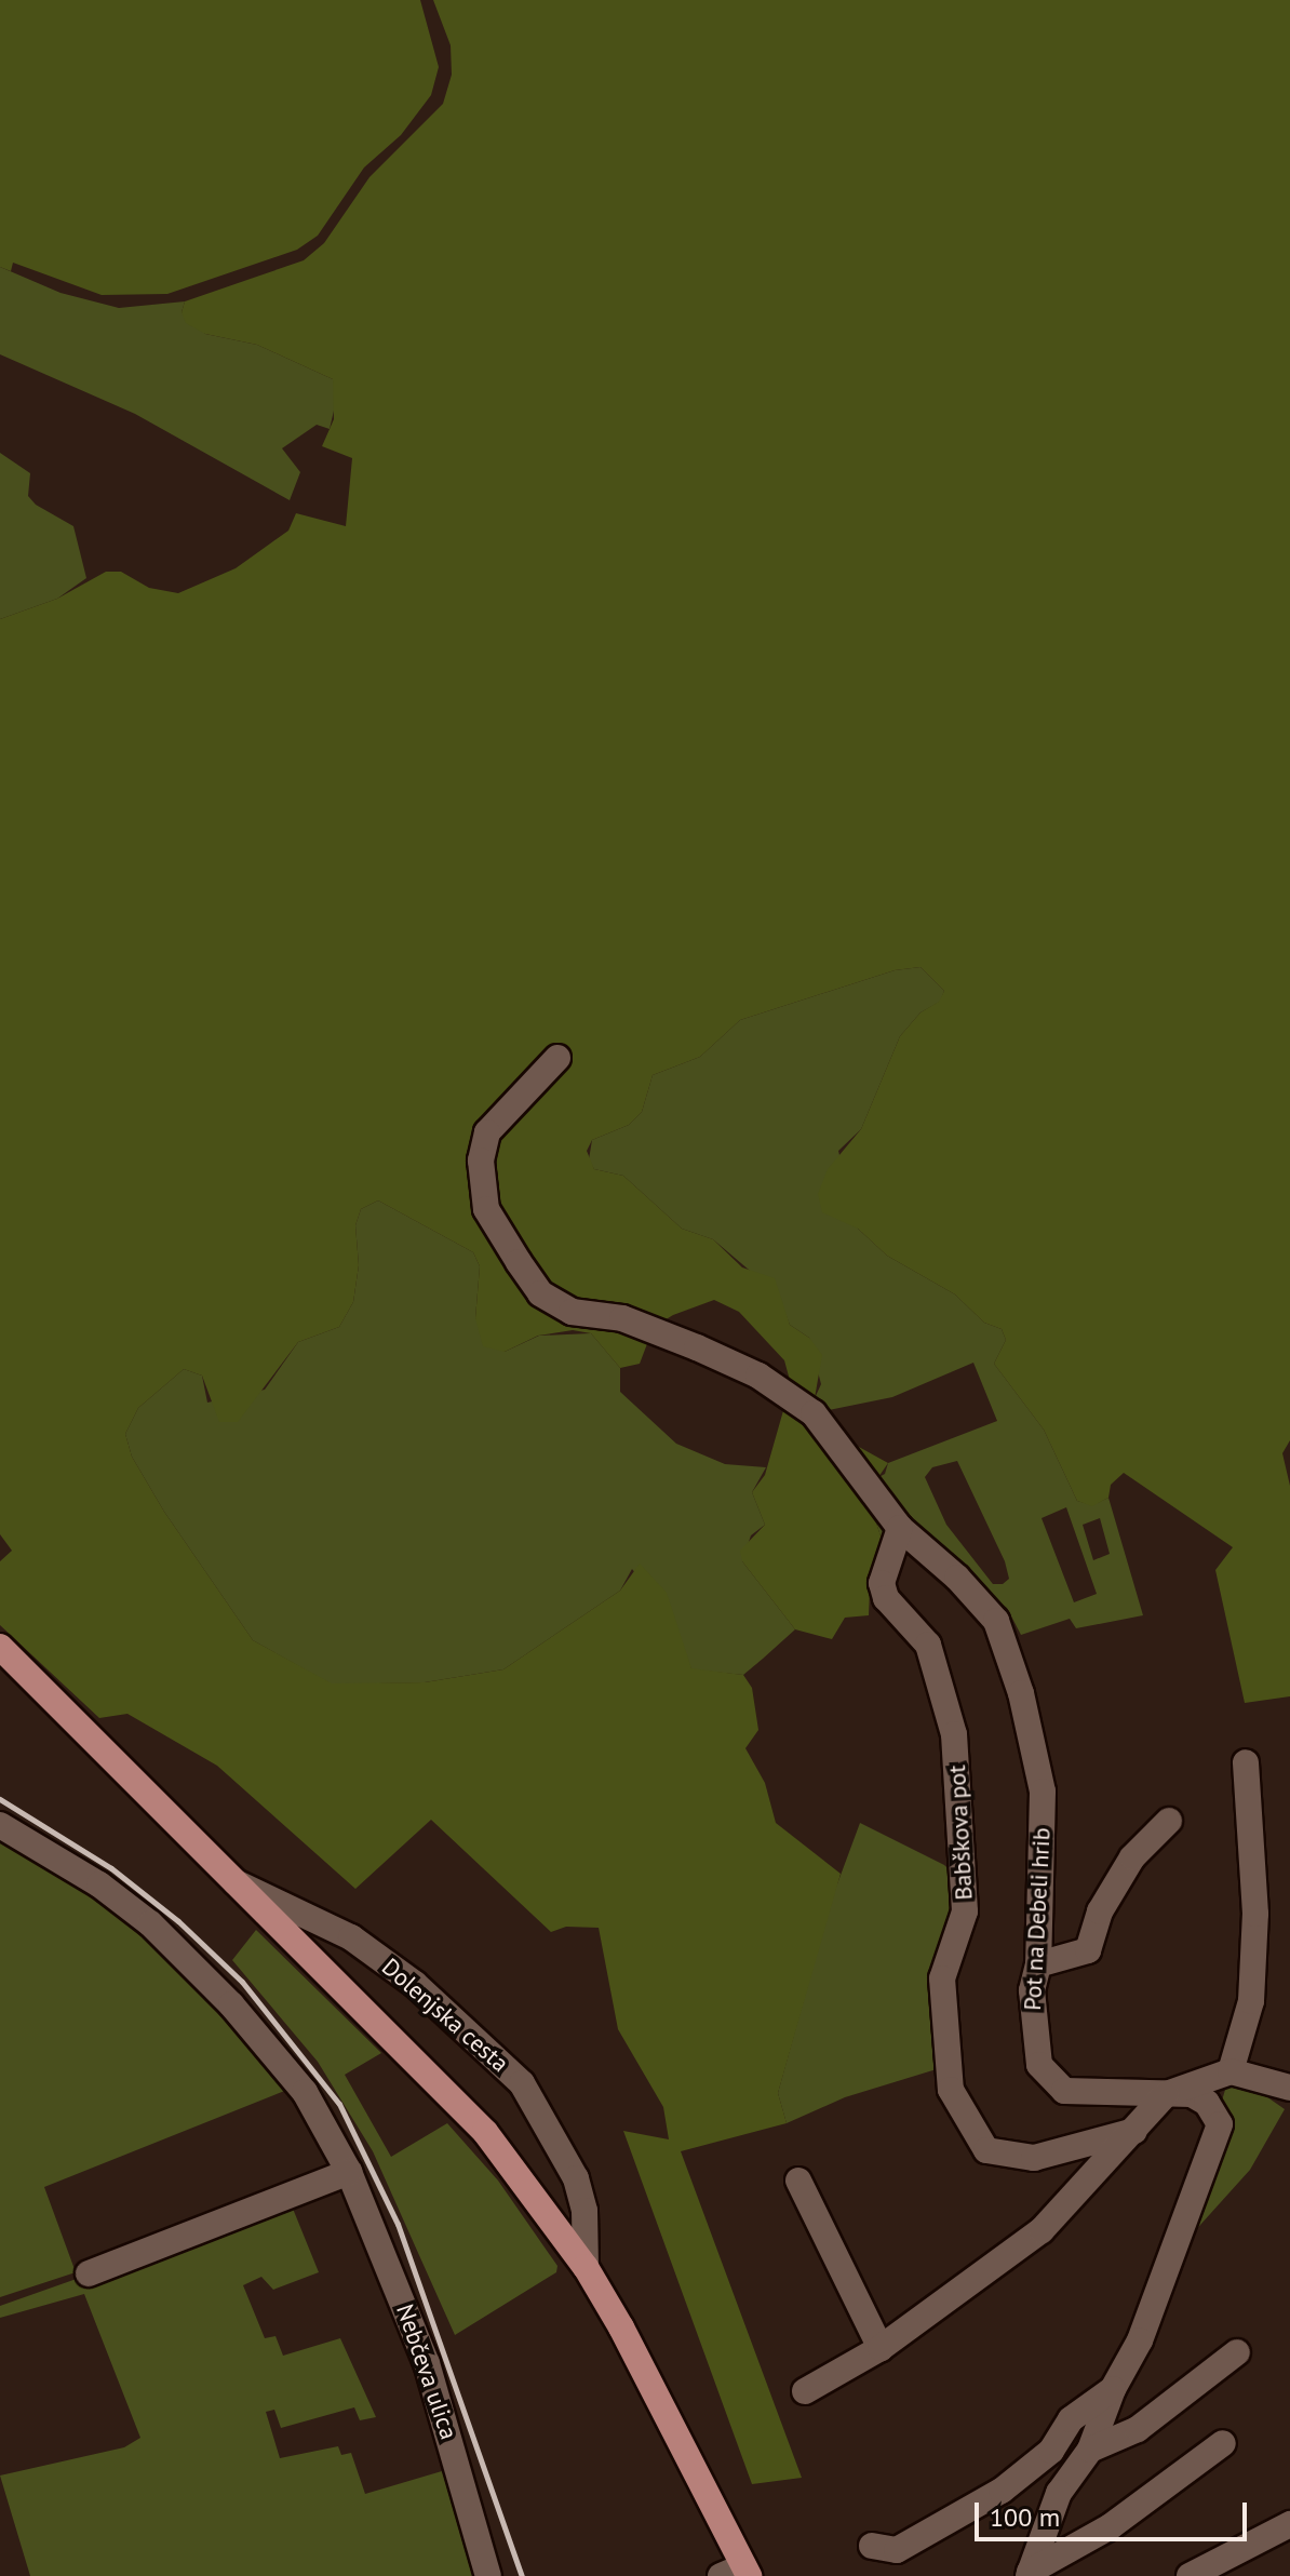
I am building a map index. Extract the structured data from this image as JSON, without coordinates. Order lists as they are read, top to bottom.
{
  "streets": {
    "main road": ["Dolenjska cesta"],
    "street": ["Babškova pot", "Pot na Debeli hrib", "Nebčeva ulica"]
  },
  "crossings": [
    ["Babškova pot", "Pot na Debeli hrib"]
  ],
  "scale_bar": "100 m"
}
